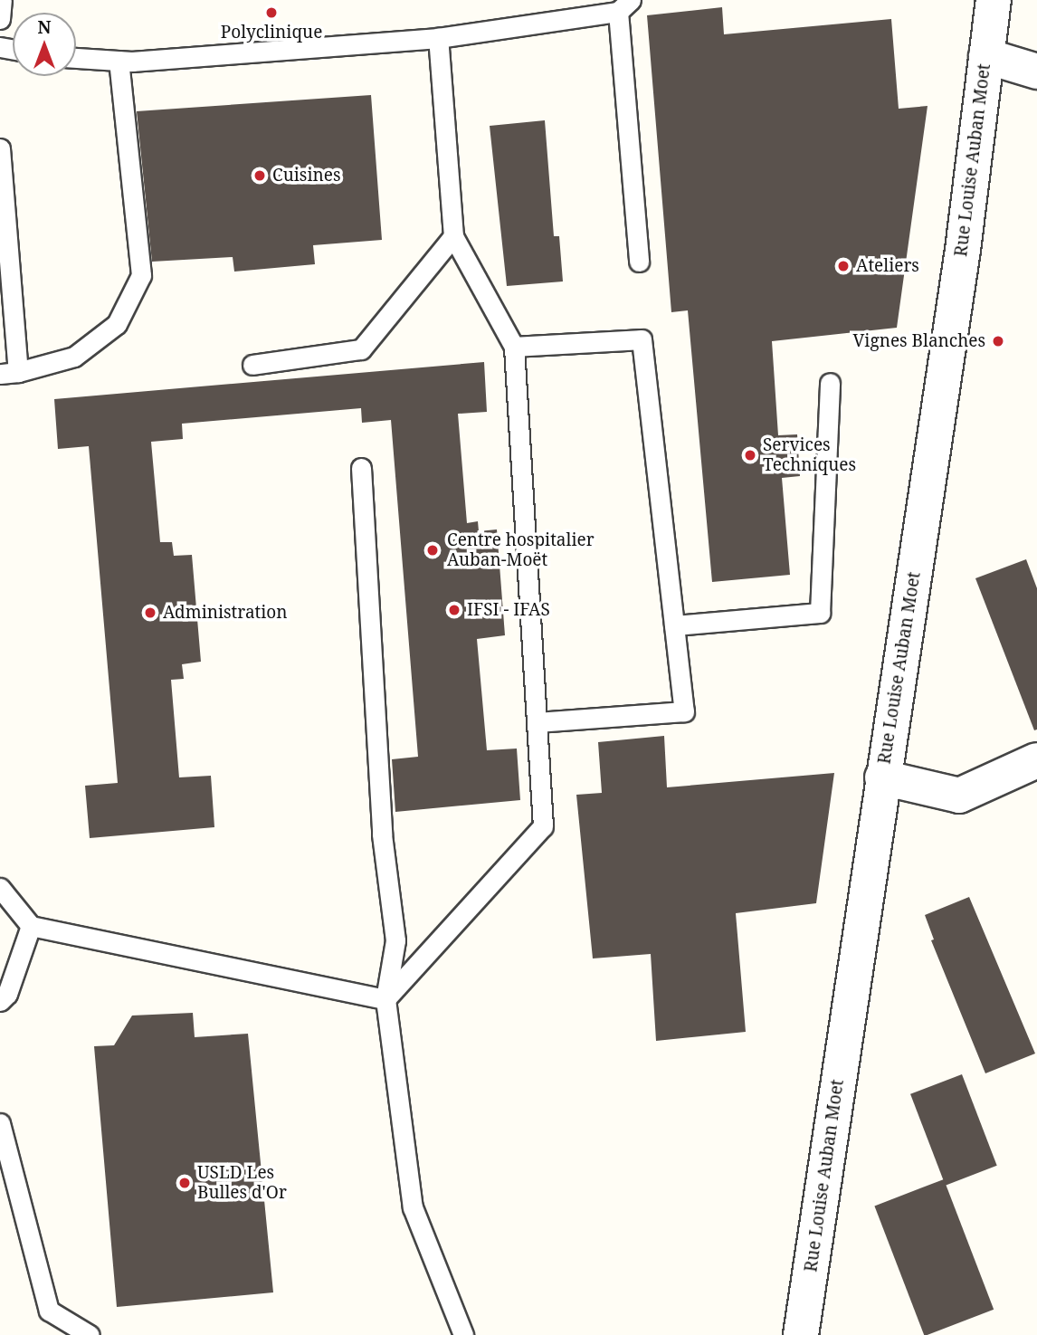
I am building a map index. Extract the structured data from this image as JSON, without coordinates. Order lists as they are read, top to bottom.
{
  "streets": {
    "street": ["Rue Louise Auban Moet"]
  },
  "places": [
    "Polyclinique",
    "Cuisines",
    "Ateliers",
    "Vignes Blanches",
    "Services Techniques",
    "Centre hospitalier Auban-Moët",
    "IFSI - IFAS",
    "Administration",
    "USLD Les Bulles d'Or"
  ],
  "north": "top"
}
